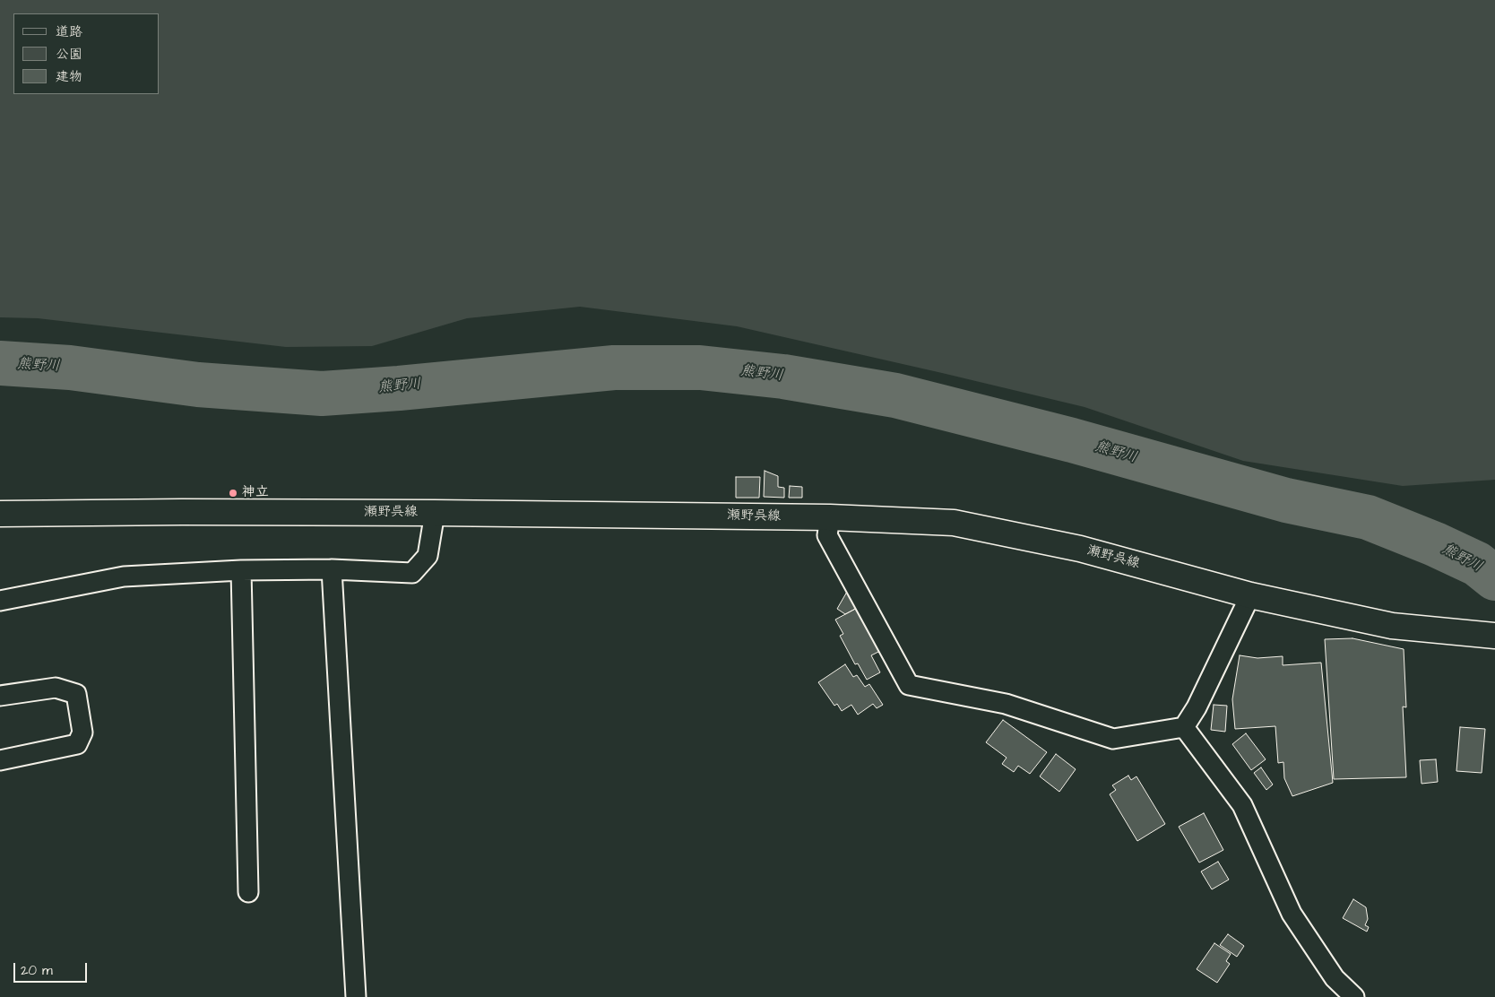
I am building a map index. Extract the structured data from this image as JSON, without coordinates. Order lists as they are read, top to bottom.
{
  "streets": {
    "main road": ["瀬野呉線"]
  },
  "water": ["熊野川"],
  "places": ["神立"],
  "legend": ["道路", "公園", "建物"],
  "scale_bar": "20 m"
}
